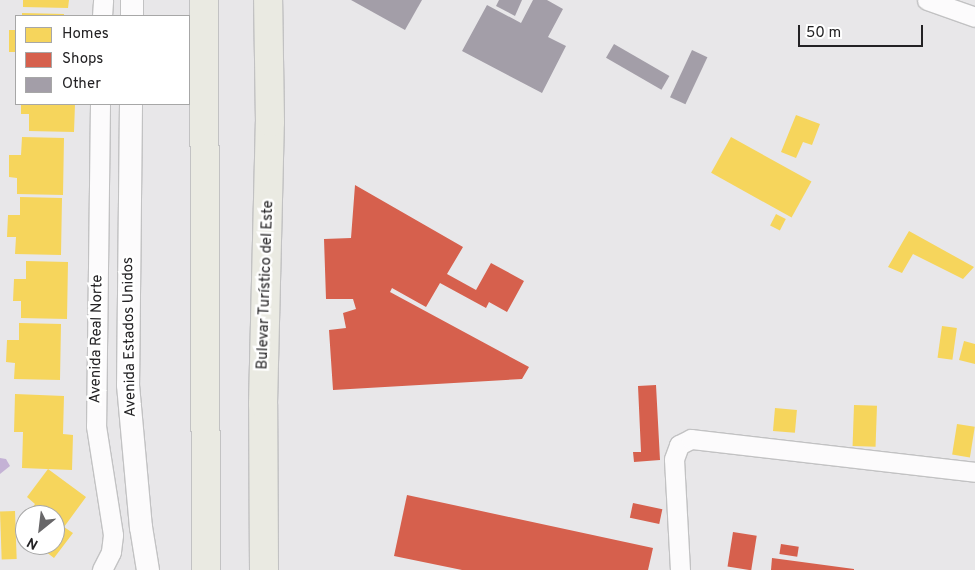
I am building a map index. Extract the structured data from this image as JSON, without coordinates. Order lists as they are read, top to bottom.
{
  "streets": {
    "highway": ["Bulevar Turístico del Este"],
    "street": ["Avenida Estados Unidos", "Avenida Real Norte"]
  },
  "legend": ["Homes", "Shops", "Other"],
  "scale_bar": "50 m",
  "north": "bottom left"
}
